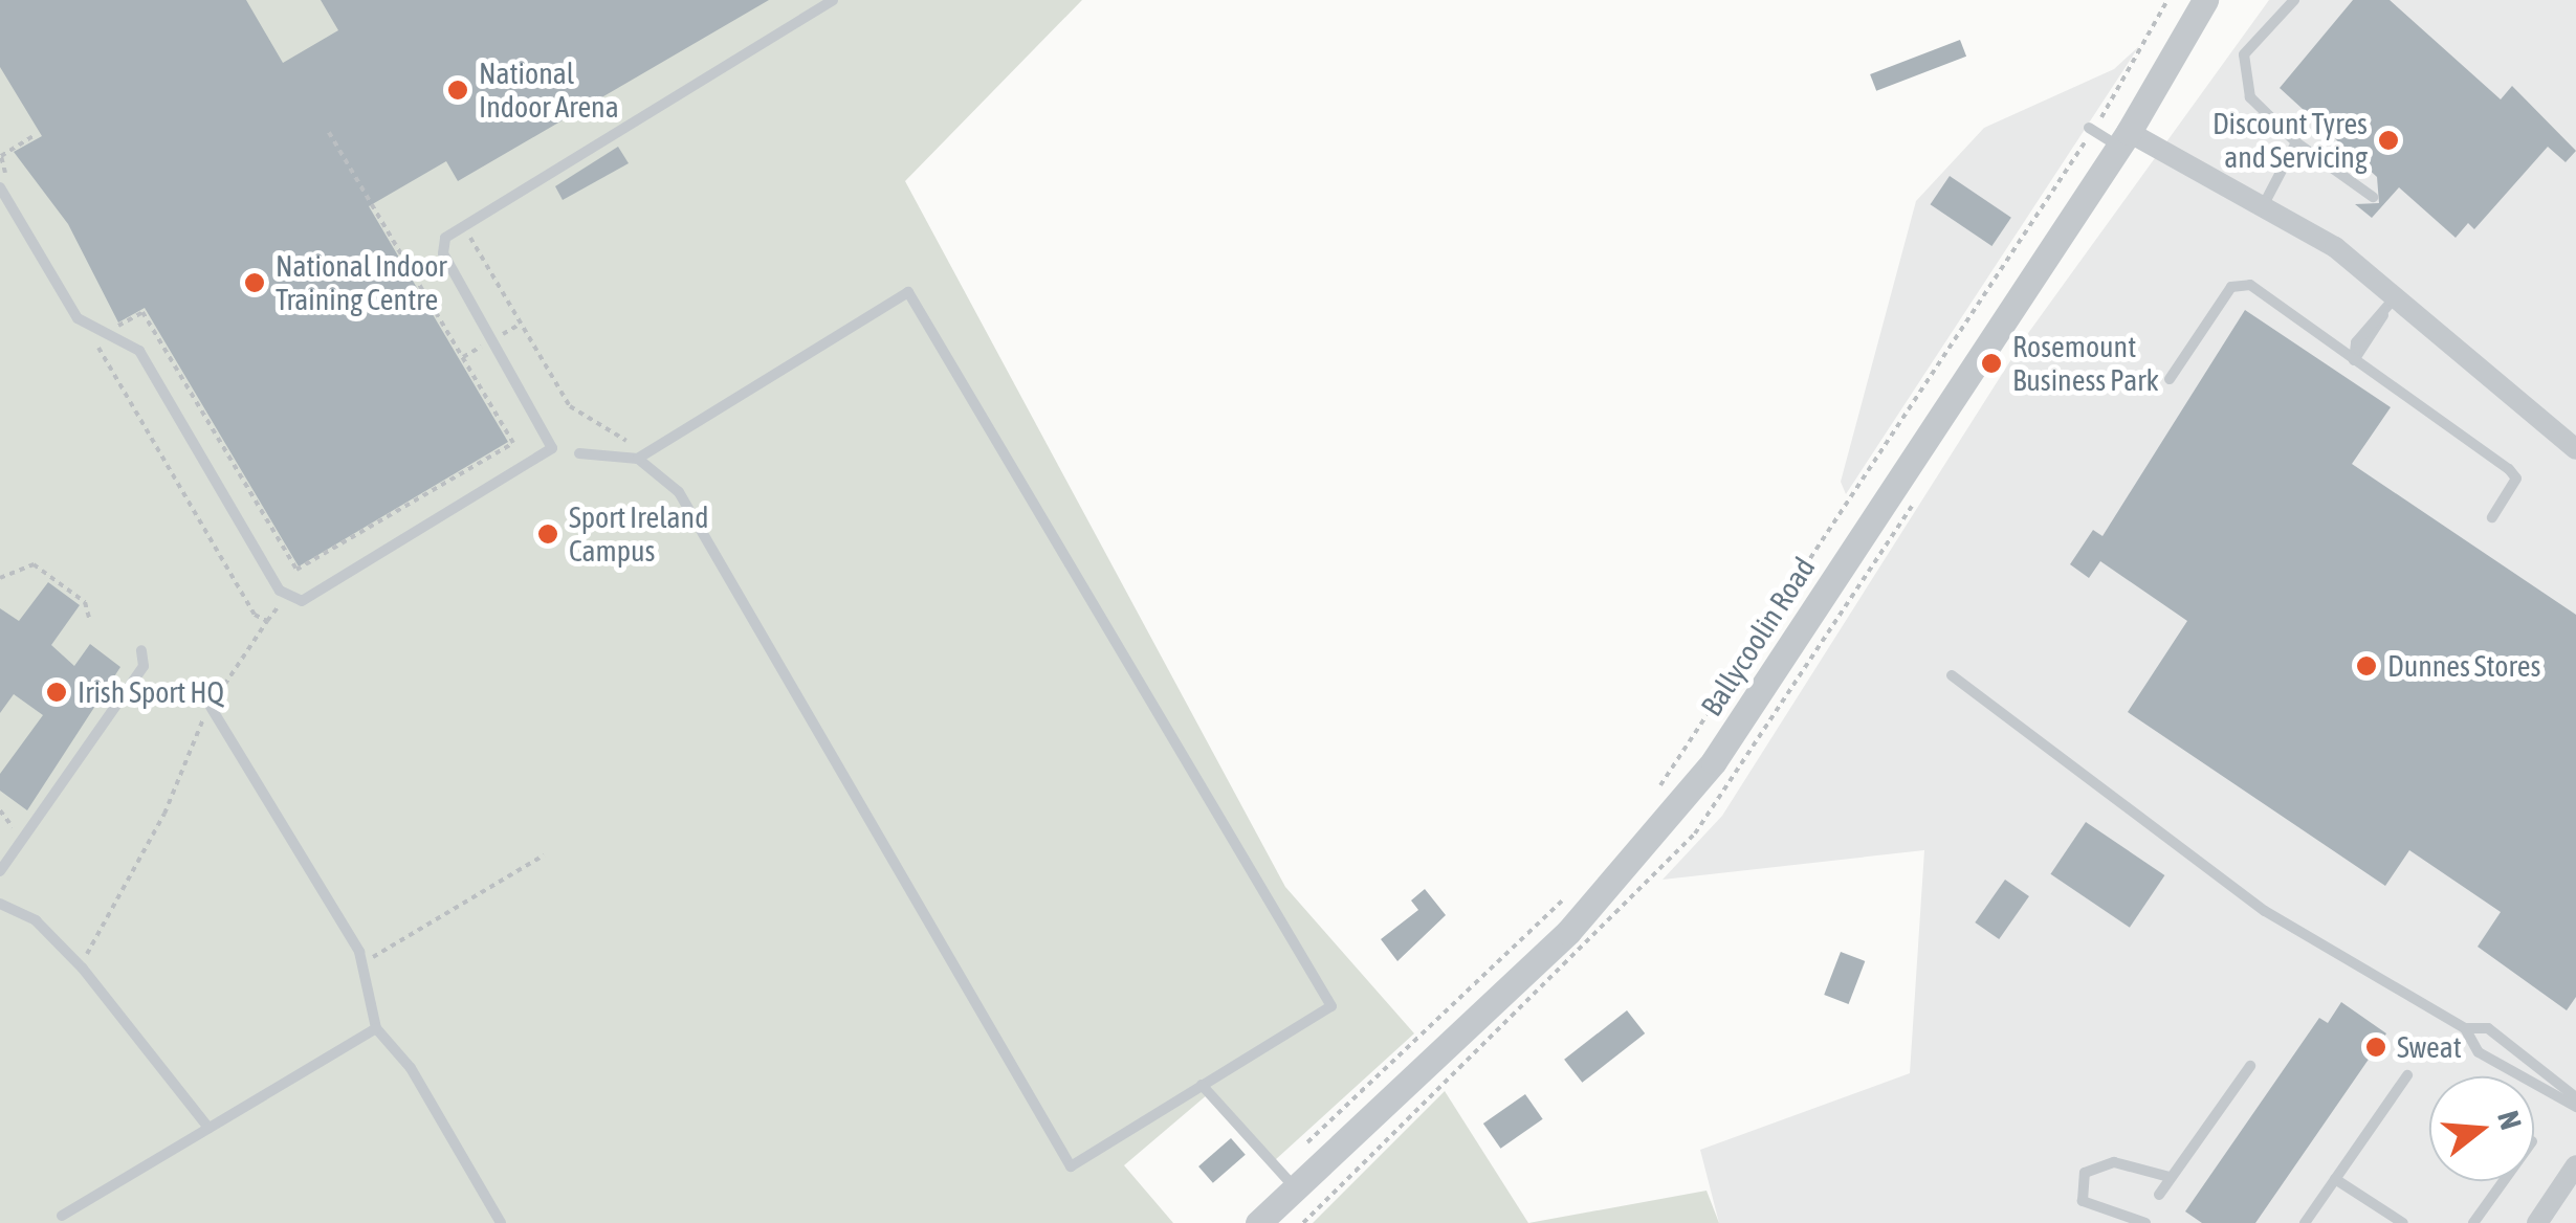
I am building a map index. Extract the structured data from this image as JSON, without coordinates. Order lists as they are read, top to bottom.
{
  "streets": {
    "street": ["Ballycoolin Road"]
  },
  "places": [
    "National Indoor Arena",
    "Discount Tyres and Servicing",
    "National Indoor Training Centre",
    "Rosemount Business Park",
    "Sport Ireland Campus",
    "Dunnes Stores",
    "Irish Sport HQ",
    "Sweat"
  ],
  "north": "right"
}
